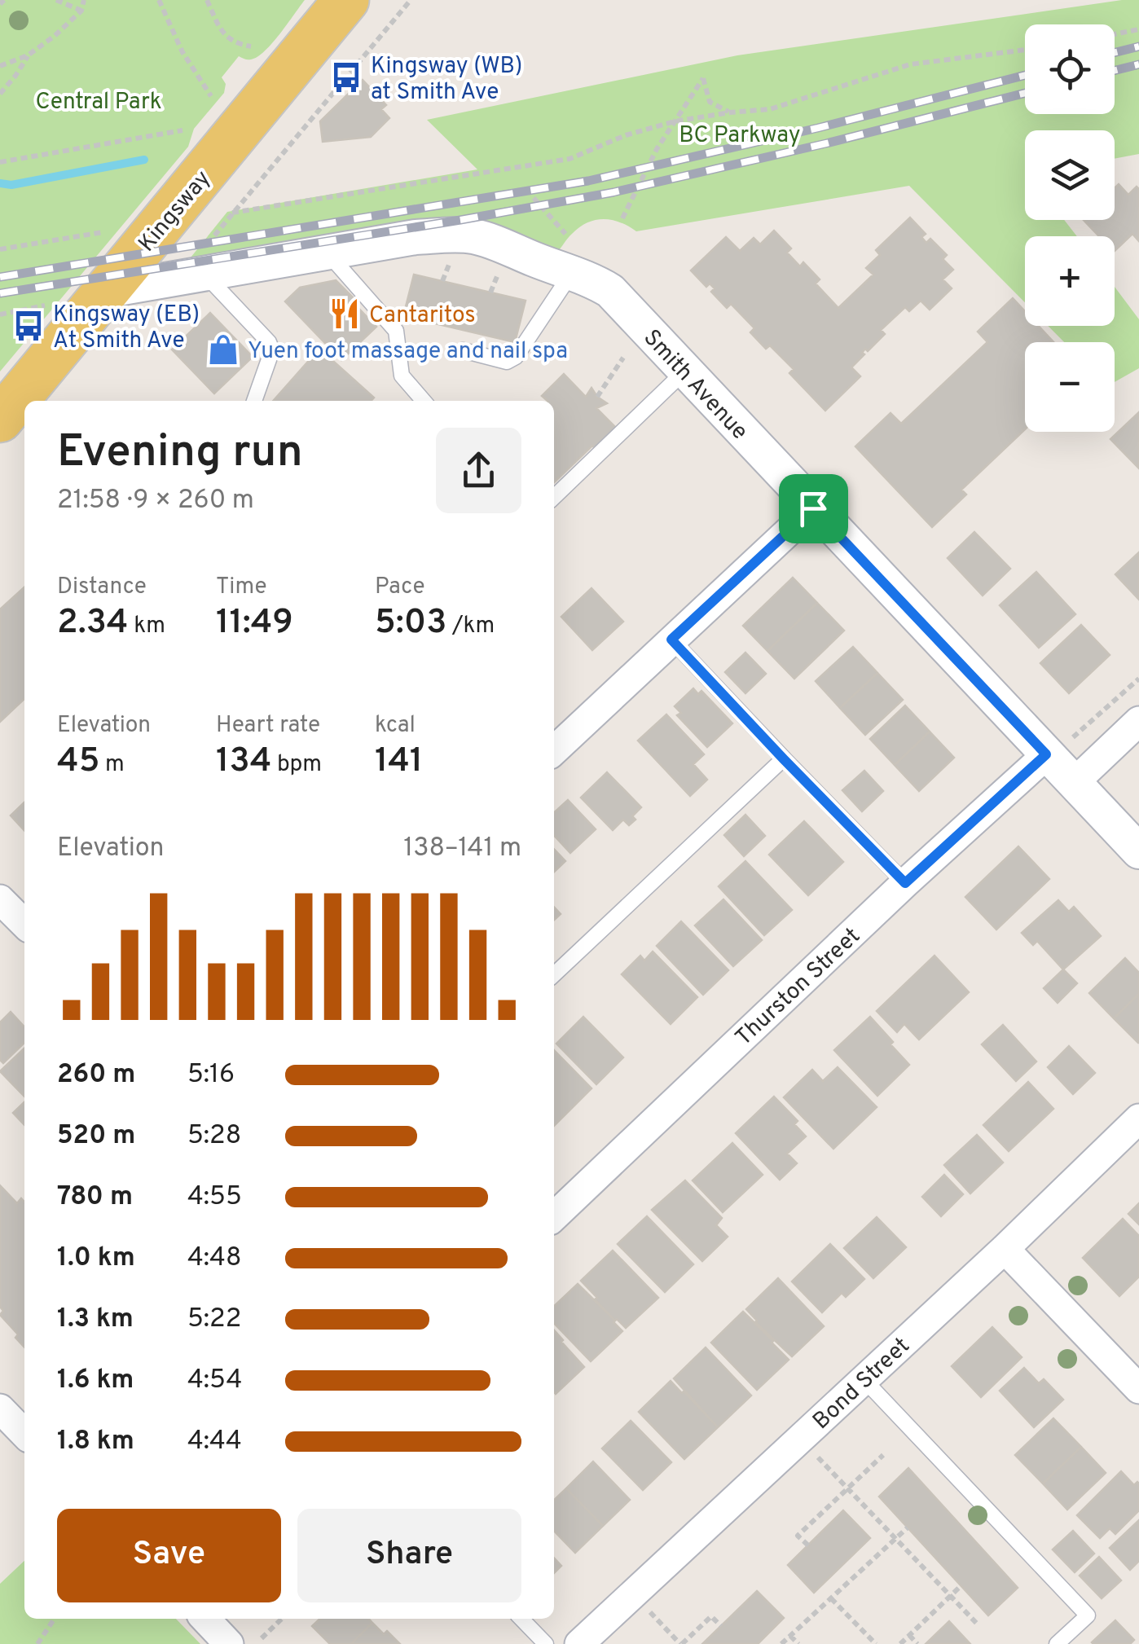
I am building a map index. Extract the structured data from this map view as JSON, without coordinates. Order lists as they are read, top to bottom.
{
  "streets": {
    "main road": ["Kingsway"],
    "street": ["Smith Avenue", "Thurston Street", "Bond Street"]
  },
  "crossings": [
    ["Kingsway", "Smith Avenue"],
    ["Smith Avenue", "Thurston Street"]
  ],
  "parks": ["Central Park", "BC Parkway"],
  "places": {
    "bus stop": ["Kingsway (WB) at Smith Ave", "Kingsway (EB) At Smith Ave"],
    "restaurant": ["Cantaritos"],
    "shop": ["Yuen foot massage and nail spa"]
  },
  "page": {
    "map_buttons": ["+", "−"],
    "heading": ["Evening run", "21:58 · 9 × 260 m"],
    "stats": [
      ["Distance", "2.34 km"],
      ["Time", "11:49"],
      ["Pace", "5:03 /km"],
      ["Elevation", "45 m"],
      ["Heart rate", "134 bpm"],
      ["kcal", "141"]
    ],
    "chart": ["Elevation", "138–141 m"],
    "list": [
      {
        "name": "260 m",
        "note": "5:16"
      },
      {
        "name": "520 m",
        "note": "5:28"
      },
      {
        "name": "780 m",
        "note": "4:55"
      },
      {
        "name": "1.0 km",
        "note": "4:48"
      },
      {
        "name": "1.3 km",
        "note": "5:22"
      },
      {
        "name": "1.6 km",
        "note": "4:54"
      },
      {
        "name": "1.8 km",
        "note": "4:44"
      }
    ],
    "buttons": ["Save", "Share"]
  }
}
